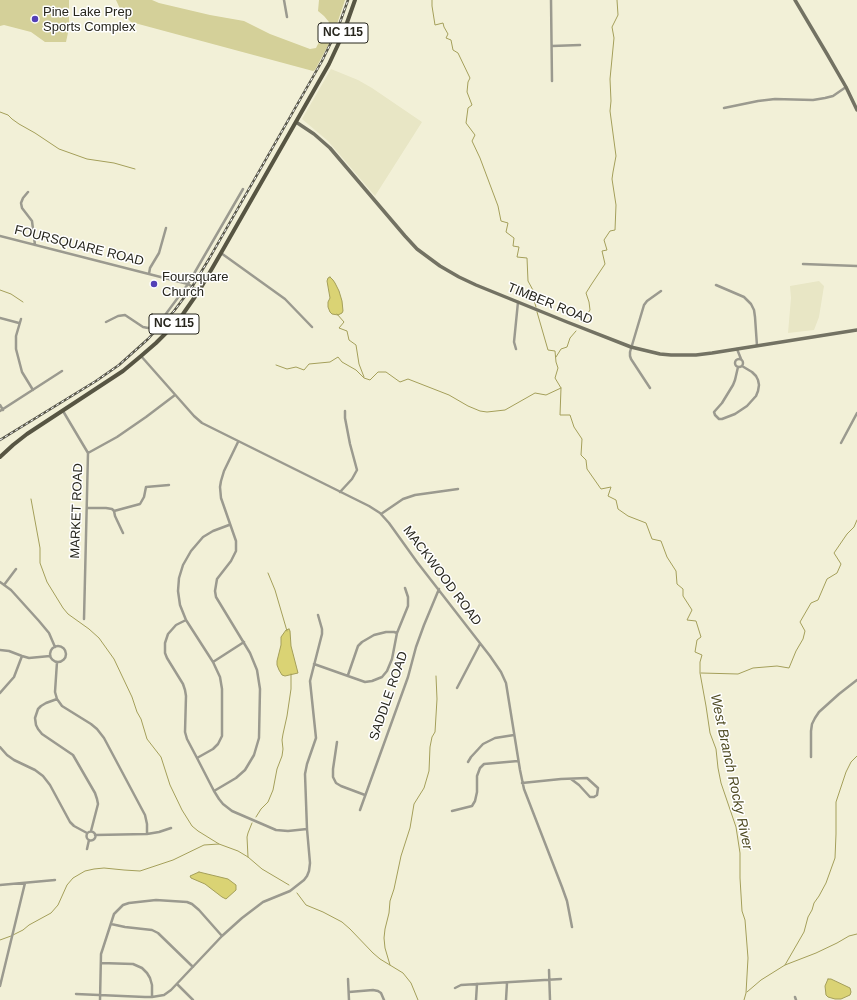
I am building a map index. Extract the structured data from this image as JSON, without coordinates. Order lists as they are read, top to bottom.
{
  "streets": {
    "main road": ["NC 115"],
    "street": [
      "FOURSQUARE ROAD",
      "TIMBER ROAD",
      "MARKET ROAD",
      "MACKWOOD ROAD",
      "SADDLE ROAD"
    ]
  },
  "crossings": [
    ["NC 115", "FOURSQUARE ROAD"],
    ["NC 115", "TIMBER ROAD"],
    ["NC 115", "MARKET ROAD"],
    ["NC 115", "MACKWOOD ROAD"],
    ["MACKWOOD ROAD", "SADDLE ROAD"]
  ],
  "water": ["West Branch Rocky River"],
  "places": ["Pine Lake Prep Sports Complex", "Foursquare Church"]
}
